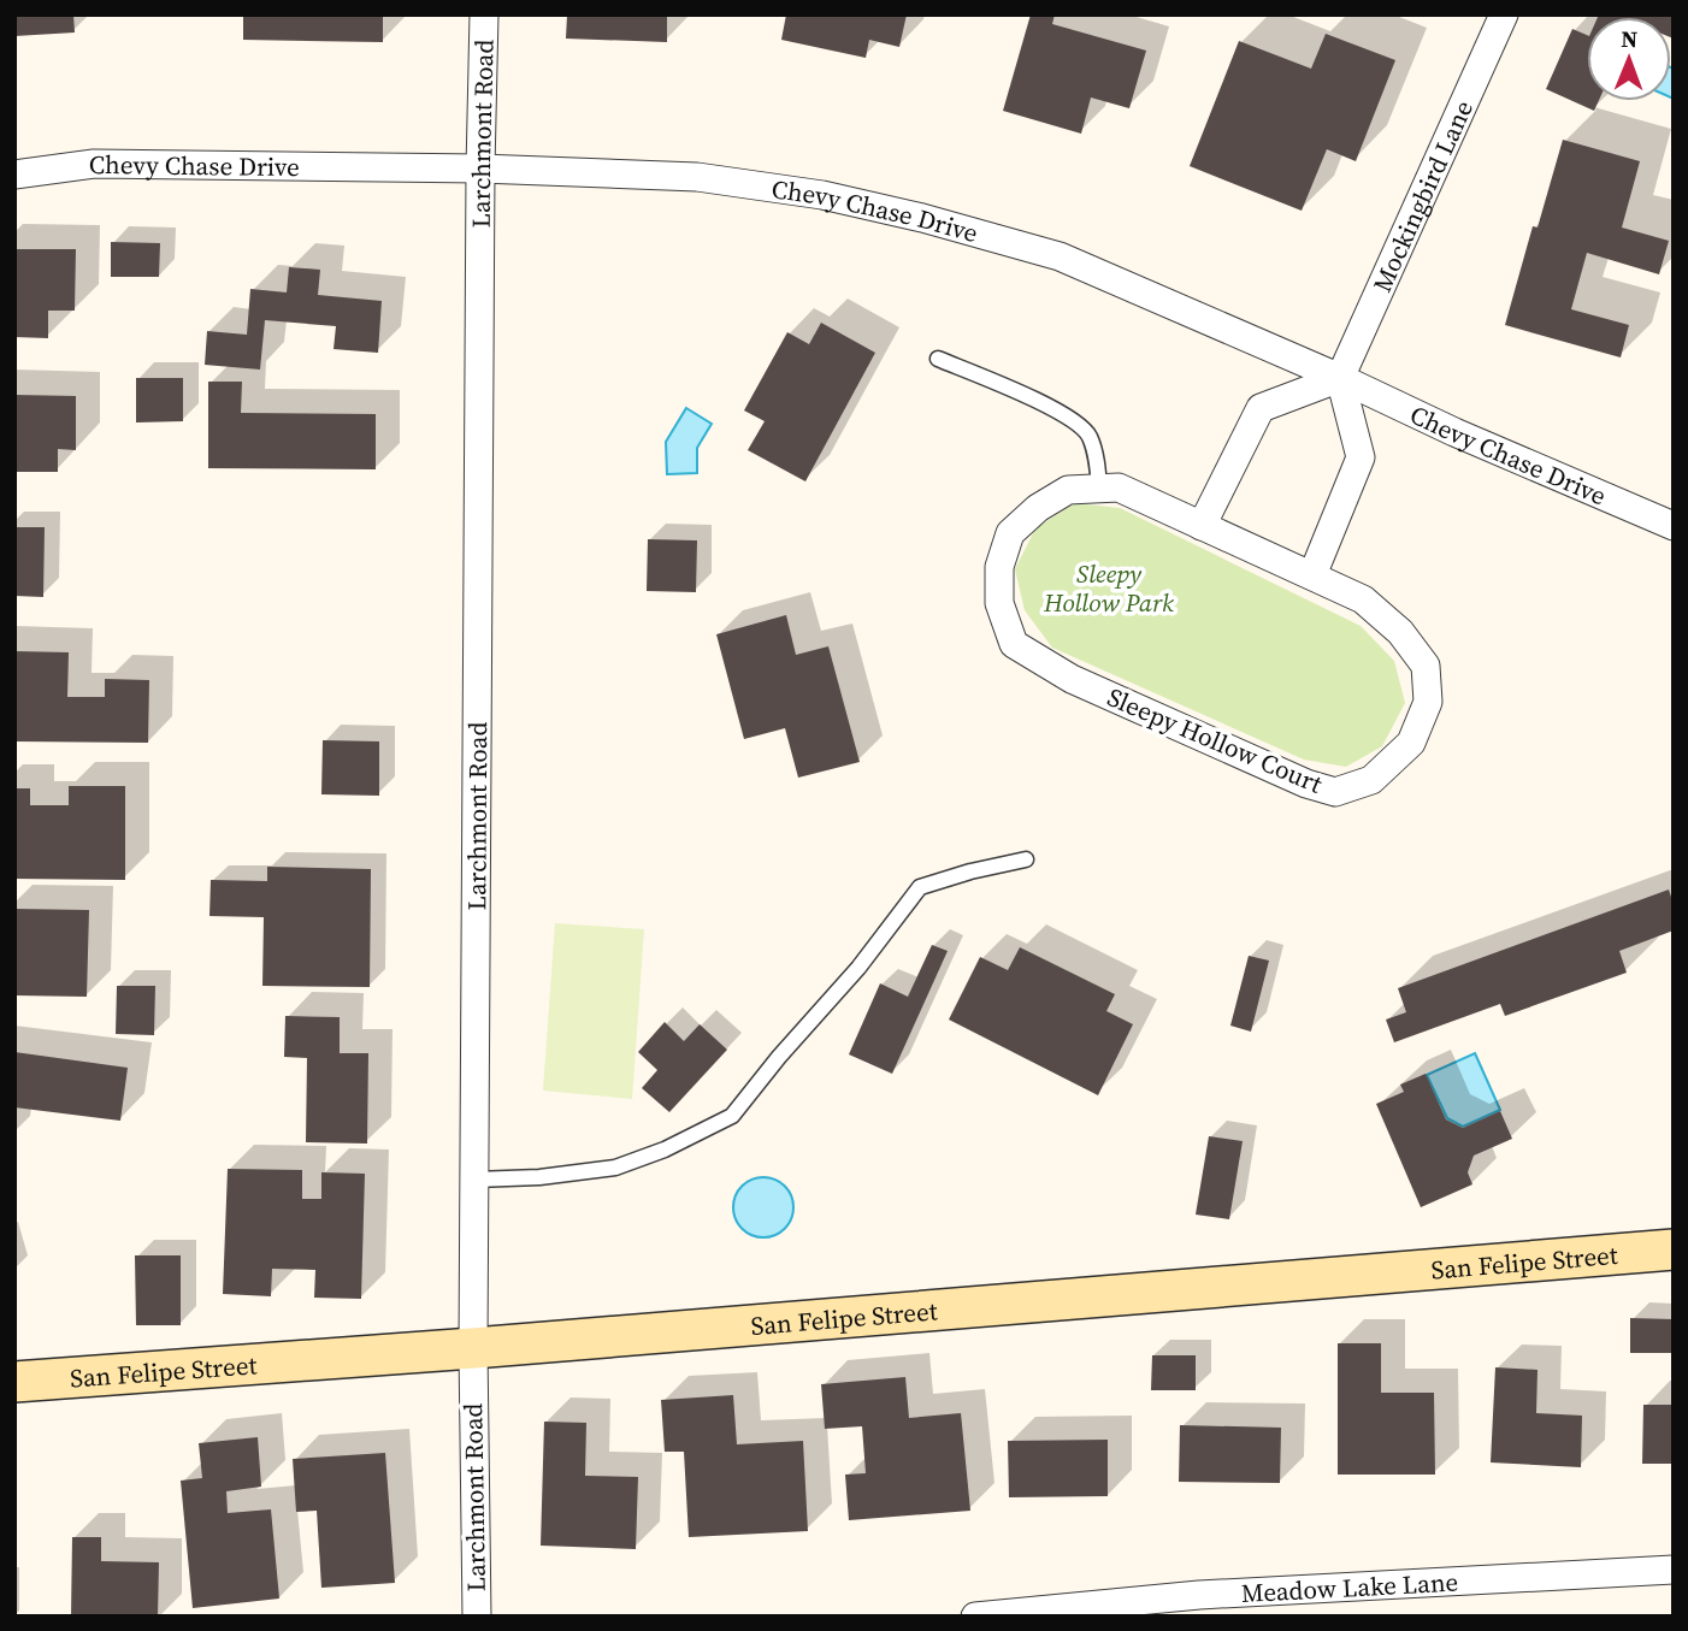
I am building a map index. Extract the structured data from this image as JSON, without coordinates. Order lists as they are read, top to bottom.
{
  "streets": {
    "main road": ["San Felipe Street"],
    "street": [
      "Larchmont Road",
      "Chevy Chase Drive",
      "Mockingbird Lane",
      "Sleepy Hollow Court",
      "Meadow Lake Lane"
    ]
  },
  "crossings": [
    ["Larchmont Road", "Chevy Chase Drive"],
    ["Larchmont Road", "San Felipe Street"],
    ["Chevy Chase Drive", "Mockingbird Lane"]
  ],
  "parks": ["Sleepy Hollow Park"],
  "north": "top"
}
